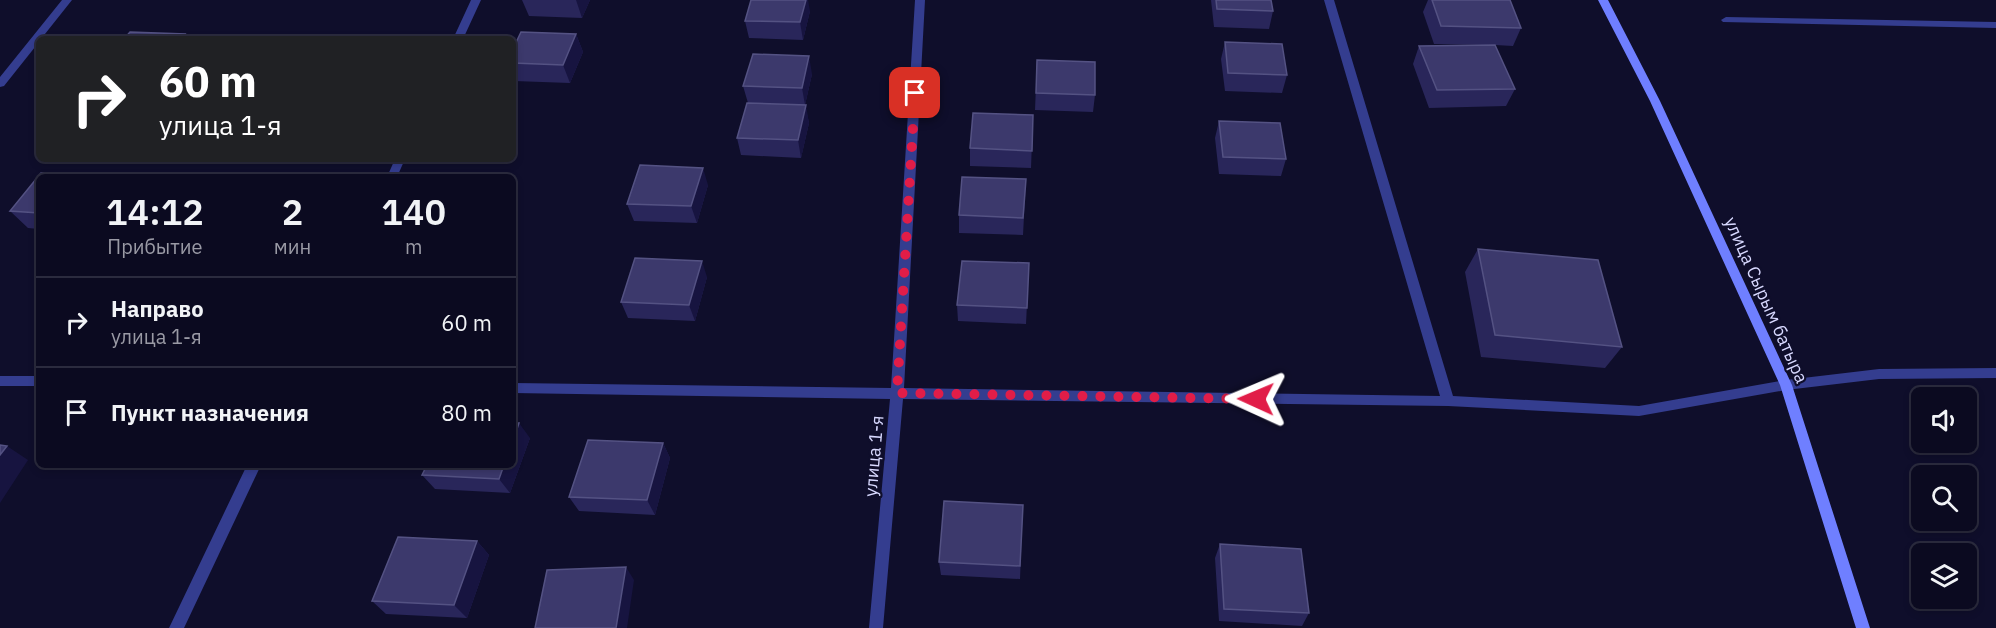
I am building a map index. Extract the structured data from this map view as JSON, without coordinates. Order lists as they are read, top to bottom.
{
  "streets": {
    "street": ["улица Сырым батыра", "улица 1-я"]
  },
  "page": {
    "turn": ["60 m", "улица 1-я"],
    "eta": [
      "14:12",
      "Прибытие",
      "2",
      "мин",
      "140",
      "m"
    ],
    "list": [
      {
        "name": "Направо",
        "note": "улица 1-я",
        "value": "60 m"
      },
      {
        "name": "Пункт назначения",
        "value": "80 m"
      }
    ]
  }
}
